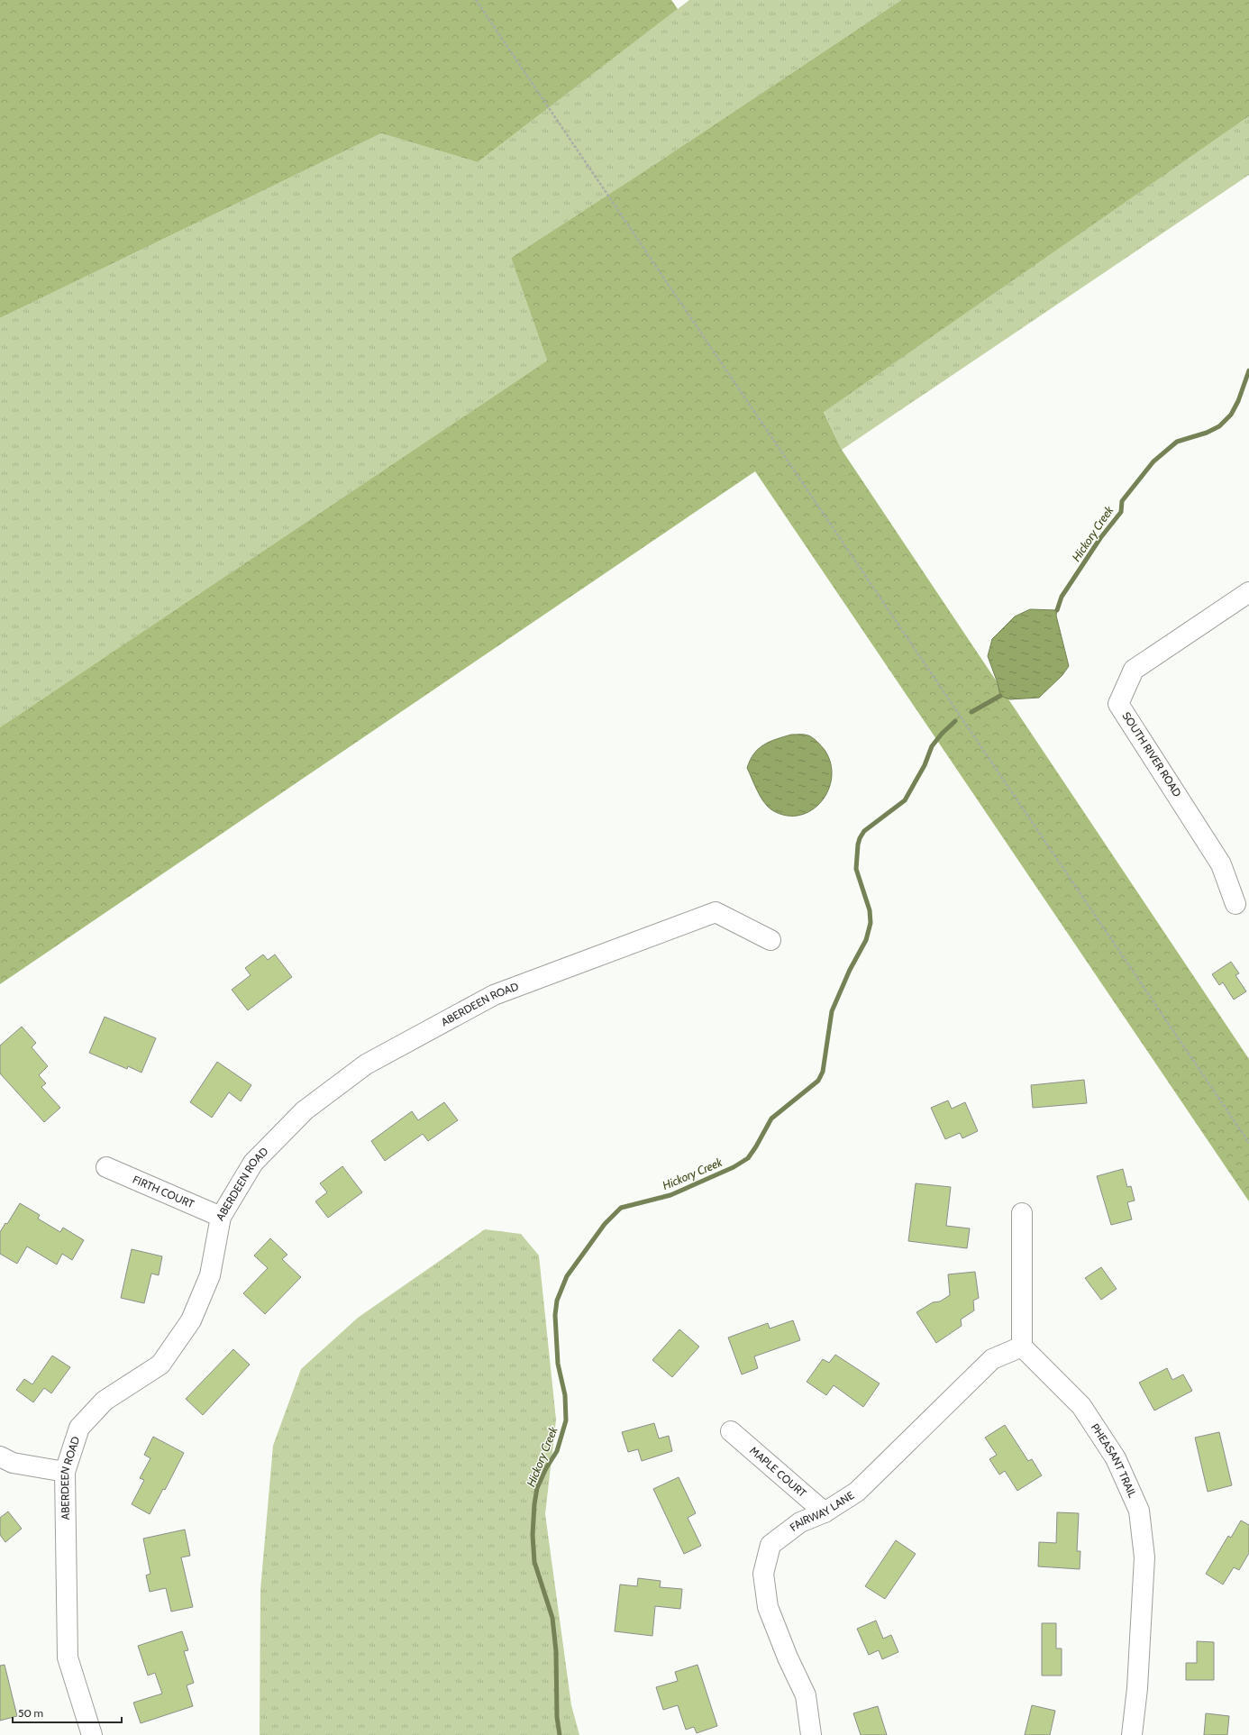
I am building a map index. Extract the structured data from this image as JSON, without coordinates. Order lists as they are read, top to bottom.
{
  "streets": {
    "street": [
      "SOUTH RIVER ROAD",
      "ABERDEEN ROAD",
      "FIRTH COURT",
      "PHEASANT TRAIL",
      "MAPLE COURT",
      "FAIRWAY LANE"
    ]
  },
  "crossings": [
    ["ABERDEEN ROAD", "FIRTH COURT"],
    ["PHEASANT TRAIL", "FAIRWAY LANE"],
    ["MAPLE COURT", "FAIRWAY LANE"]
  ],
  "water": ["Hickory Creek"],
  "scale_bar": "50 m"
}
